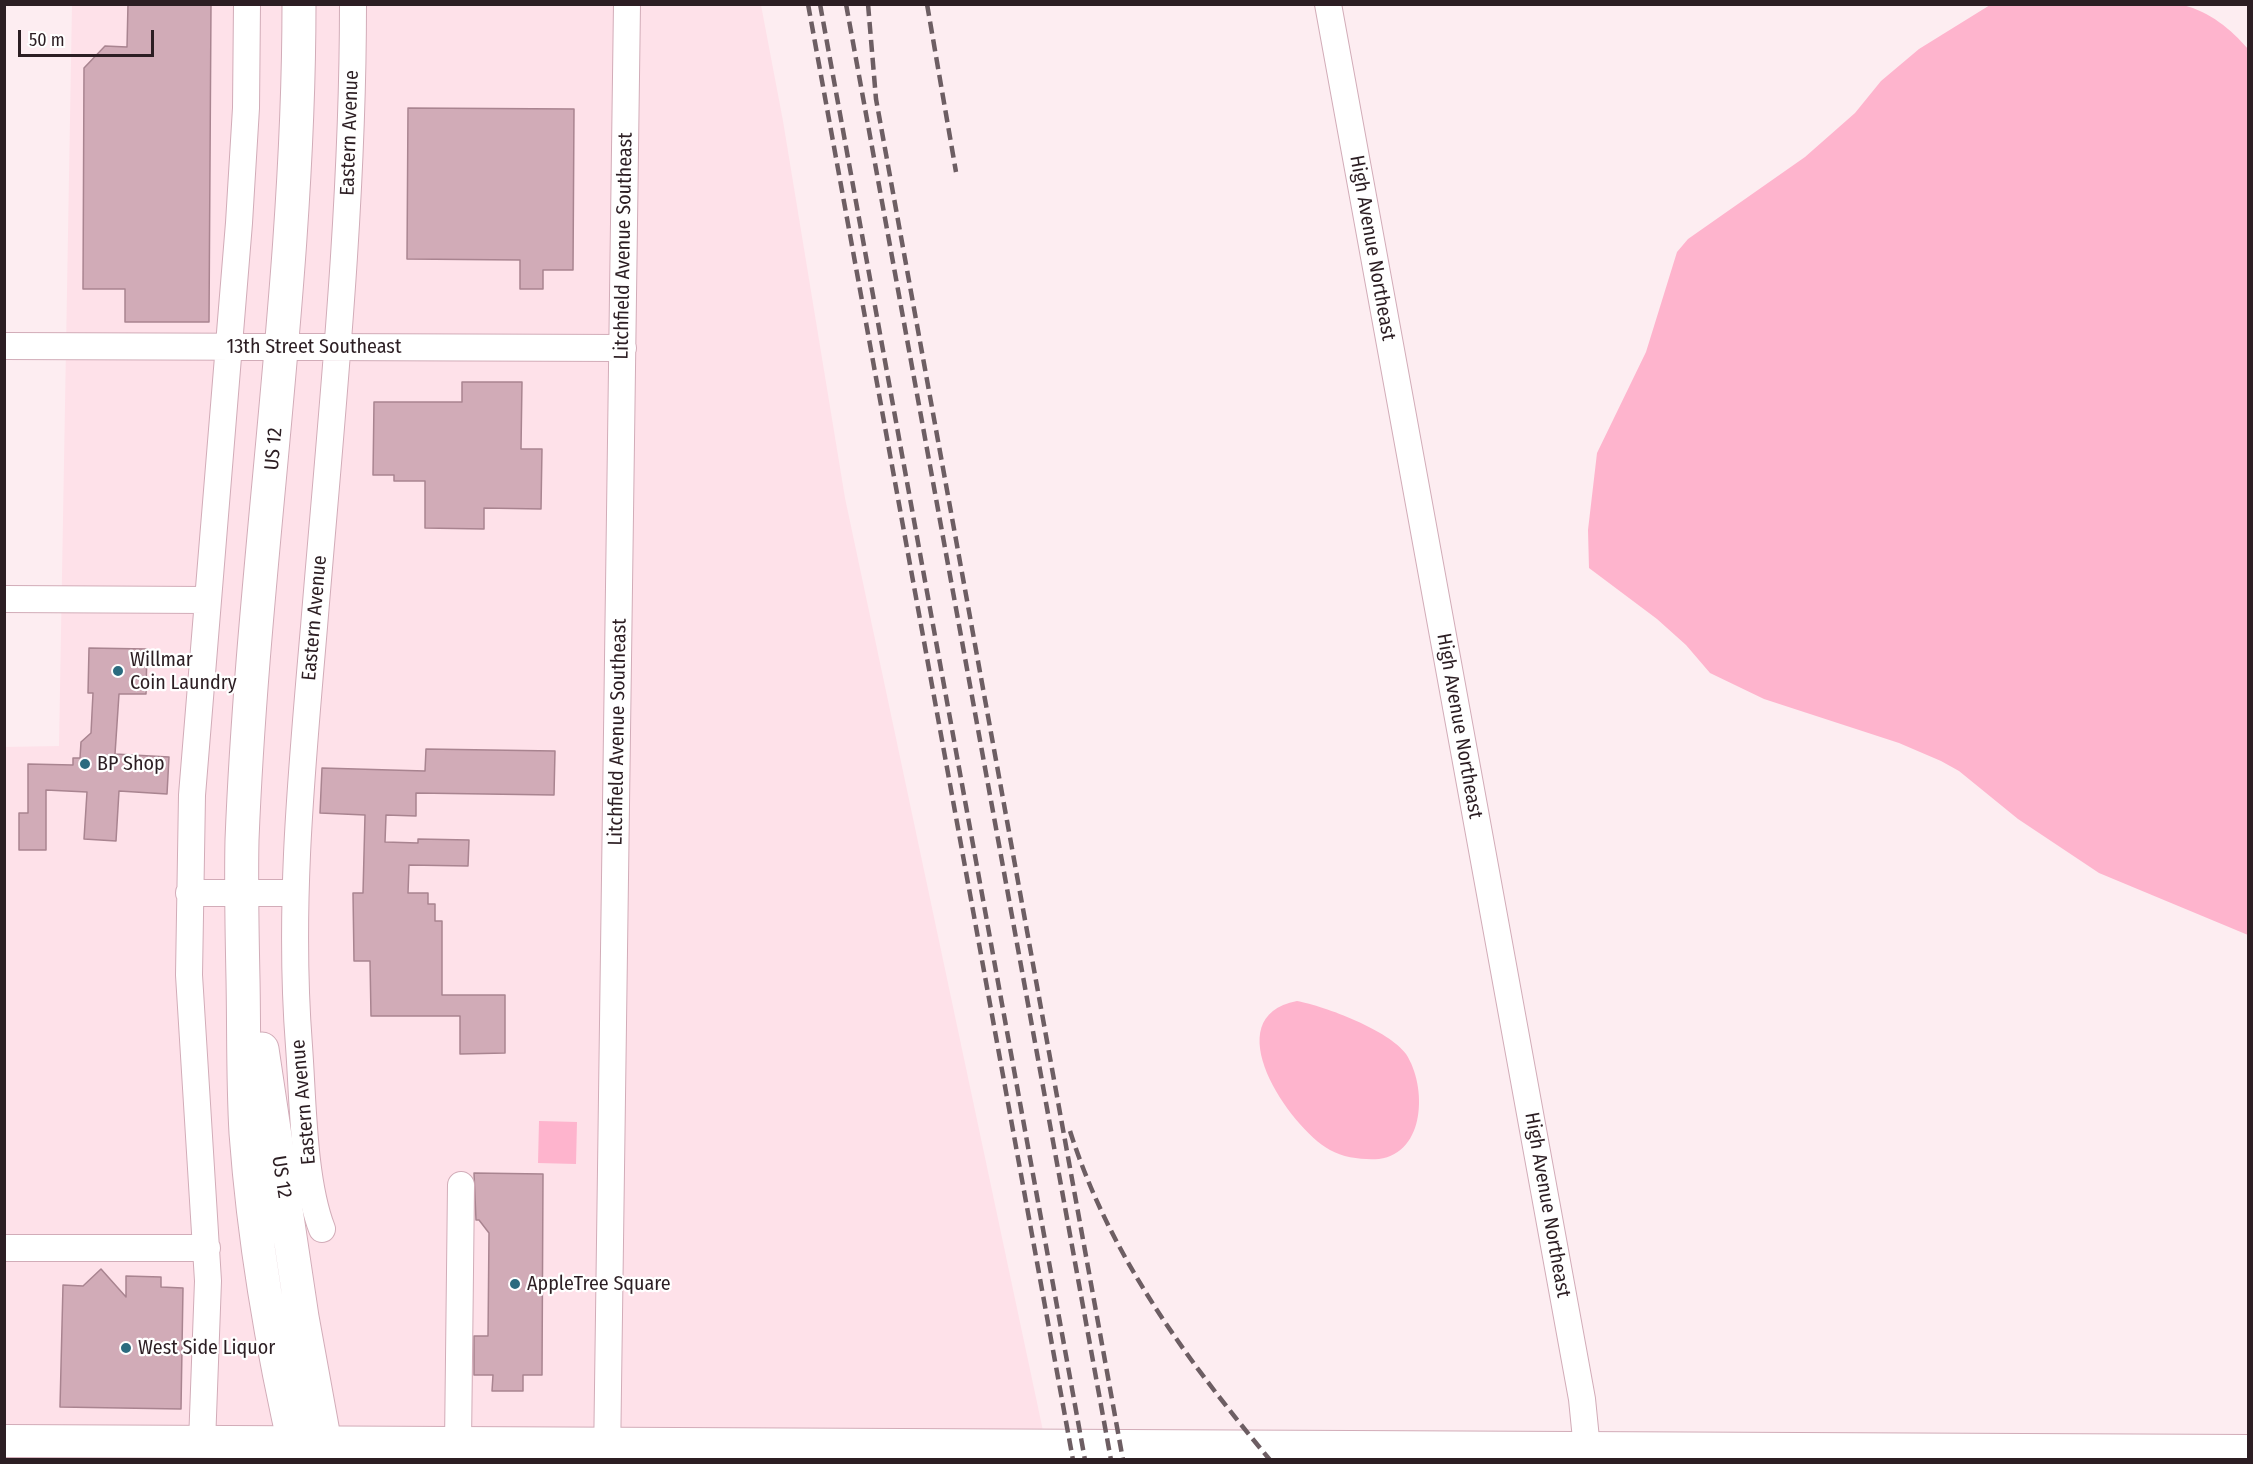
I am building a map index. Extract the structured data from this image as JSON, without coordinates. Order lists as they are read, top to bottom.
{
  "streets": {
    "highway": ["US 12"],
    "street": [
      "Eastern Avenue",
      "Litchfield Avenue Southeast",
      "High Avenue Northeast",
      "13th Street Southeast"
    ]
  },
  "crossings": [
    ["Eastern Avenue", "13th Street Southeast"],
    ["Litchfield Avenue Southeast", "13th Street Southeast"],
    ["13th Street Southeast", "US 12"]
  ],
  "places": [
    "Willmar Coin Laundry",
    "BP Shop",
    "AppleTree Square",
    "West Side Liquor"
  ],
  "scale_bar": "50 m"
}
